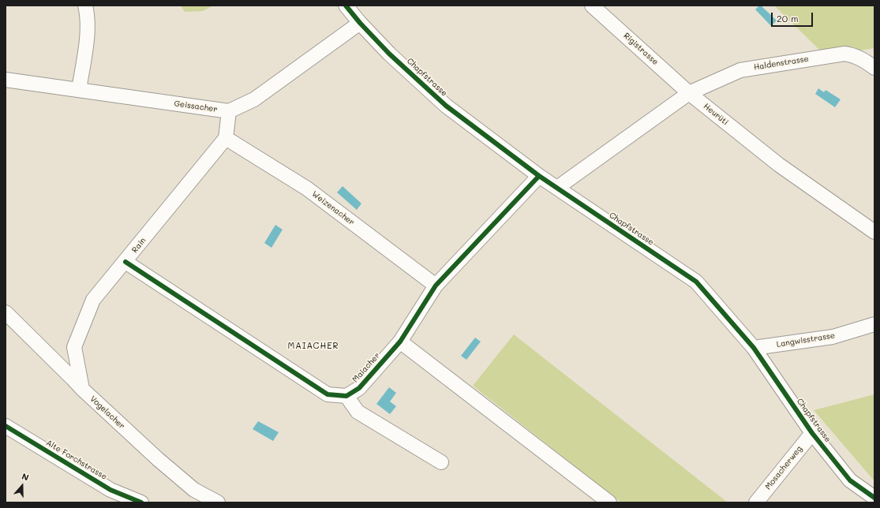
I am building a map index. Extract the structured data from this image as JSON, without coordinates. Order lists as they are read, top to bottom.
{
  "streets": {
    "street": [
      "Rigistrasse",
      "Haldenstrasse",
      "Chapfstrasse",
      "Geissacher",
      "Heurüti",
      "Weizenacher",
      "Rain",
      "Langwisstrasse",
      "Maiacher",
      "Vogelacher",
      "Alte Forchstrasse",
      "Mosacherweg"
    ]
  },
  "crossings": [
    ["Rigistrasse", "Haldenstrasse"],
    ["Rigistrasse", "Heurüti"],
    ["Haldenstrasse", "Heurüti"],
    ["Chapfstrasse", "Geissacher"],
    ["Chapfstrasse", "Langwisstrasse"],
    ["Chapfstrasse", "Maiacher"],
    ["Chapfstrasse", "Mosacherweg"],
    ["Weizenacher", "Rain"],
    ["Weizenacher", "Maiacher"],
    ["Rain", "Vogelacher"]
  ],
  "districts": ["MAIACHER"],
  "scale_bar": "20 m",
  "north": "top"
}
